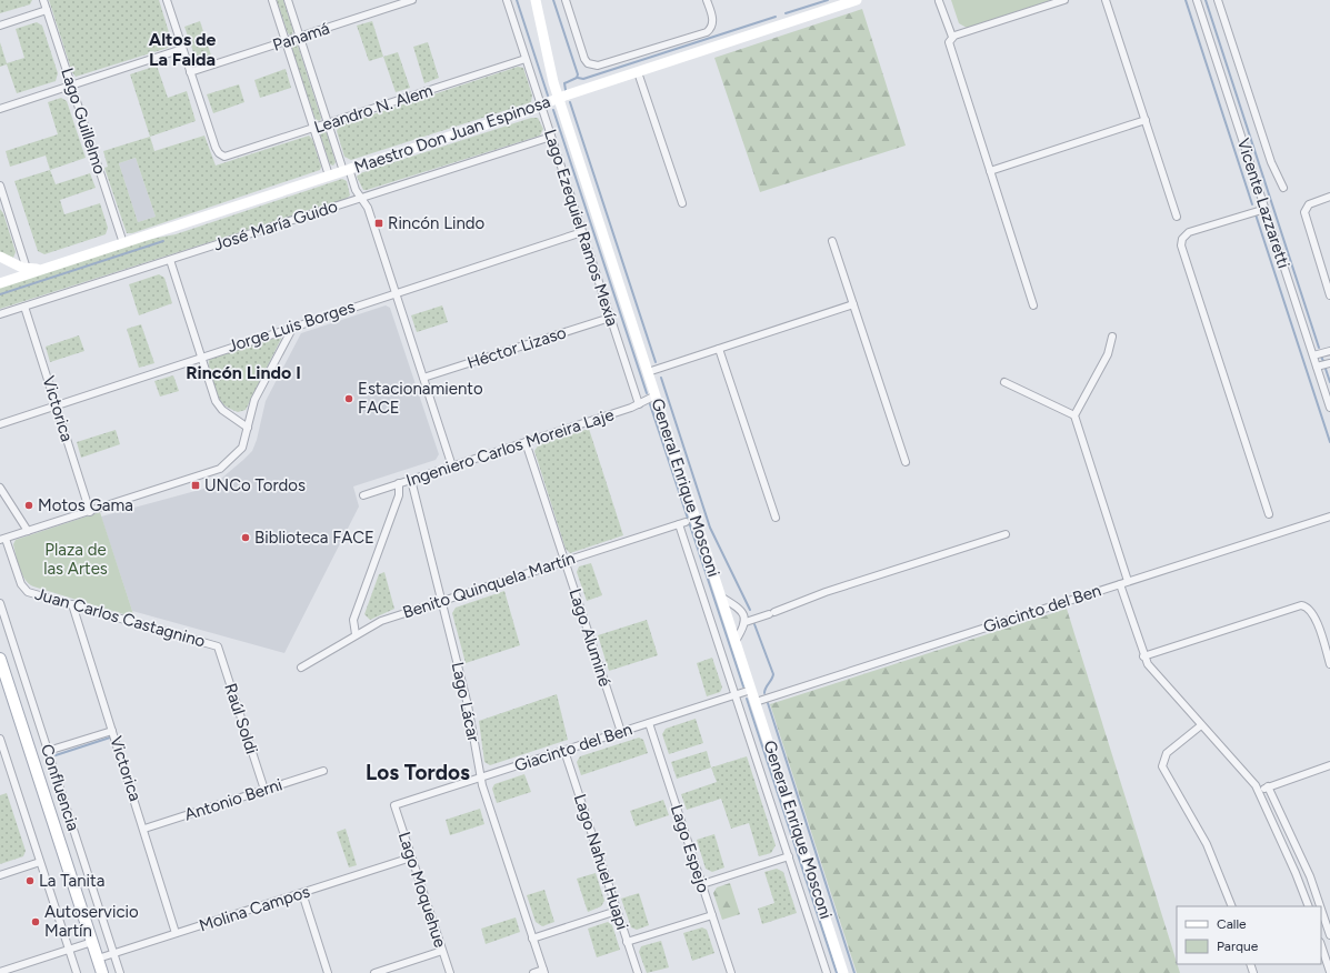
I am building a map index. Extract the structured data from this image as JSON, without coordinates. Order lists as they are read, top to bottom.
{
  "streets": {
    "street": [
      "Panamá",
      "Leandro N. Alem",
      "Lago Guillelmo",
      "Maestro Don Juan Espinosa",
      "Vicente Lazzaretti",
      "José María Guido",
      "Lago Ezequiel Ramos Mexía",
      "Jorge Luis Borges",
      "Héctor Lizaso",
      "Victorica",
      "Ingeniero Carlos Moreira Laje",
      "General Enrique Mosconi",
      "Benito Quinquela Martín",
      "Giacinto del Ben",
      "Juan Carlos Castagnino",
      "Lago Aluminé",
      "Lago Lácar",
      "Raúl Soldi",
      "Confluencia",
      "Antonio Berni",
      "Lago Espejo",
      "Lago Nahuel Huapi",
      "Lago Moquehue",
      "Molina Campos"
    ]
  },
  "crossings": [
    ["Panamá", "Leandro N. Alem"],
    ["Leandro N. Alem", "Lago Ezequiel Ramos Mexía"],
    ["Lago Guillelmo", "Maestro Don Juan Espinosa"],
    ["Maestro Don Juan Espinosa", "Lago Ezequiel Ramos Mexía"],
    ["Maestro Don Juan Espinosa", "General Enrique Mosconi"],
    ["José María Guido", "Lago Ezequiel Ramos Mexía"],
    ["José María Guido", "Victorica"],
    ["Lago Ezequiel Ramos Mexía", "Jorge Luis Borges"],
    ["Lago Ezequiel Ramos Mexía", "Héctor Lizaso"],
    ["Lago Ezequiel Ramos Mexía", "Ingeniero Carlos Moreira Laje"],
    ["Jorge Luis Borges", "Victorica"],
    ["Victorica", "Juan Carlos Castagnino"],
    ["Victorica", "Antonio Berni"],
    ["Victorica", "Molina Campos"],
    ["Ingeniero Carlos Moreira Laje", "General Enrique Mosconi"],
    ["Ingeniero Carlos Moreira Laje", "Lago Aluminé"],
    ["Ingeniero Carlos Moreira Laje", "Lago Lácar"],
    ["General Enrique Mosconi", "Giacinto del Ben"],
    ["Benito Quinquela Martín", "Giacinto del Ben"],
    ["Benito Quinquela Martín", "Lago Aluminé"],
    ["Benito Quinquela Martín", "Lago Lácar"],
    ["Giacinto del Ben", "Lago Aluminé"],
    ["Giacinto del Ben", "Lago Lácar"],
    ["Giacinto del Ben", "Lago Espejo"],
    ["Giacinto del Ben", "Lago Nahuel Huapi"],
    ["Giacinto del Ben", "Lago Moquehue"],
    ["Juan Carlos Castagnino", "Raúl Soldi"],
    ["Raúl Soldi", "Antonio Berni"],
    ["Confluencia", "Molina Campos"],
    ["Lago Moquehue", "Molina Campos"]
  ],
  "districts": ["Altos de La Falda", "Rincón Lindo I", "Los Tordos"],
  "parks": ["Plaza de las Artes"],
  "places": {
    "transit": ["Rincón Lindo", "UNCo Tordos"],
    "other": [
      "Estacionamiento FACE",
      "Motos Gama",
      "Biblioteca FACE",
      "La Tanita",
      "Autoservicio Martín"
    ]
  },
  "legend": ["Calle", "Parque"]
}
